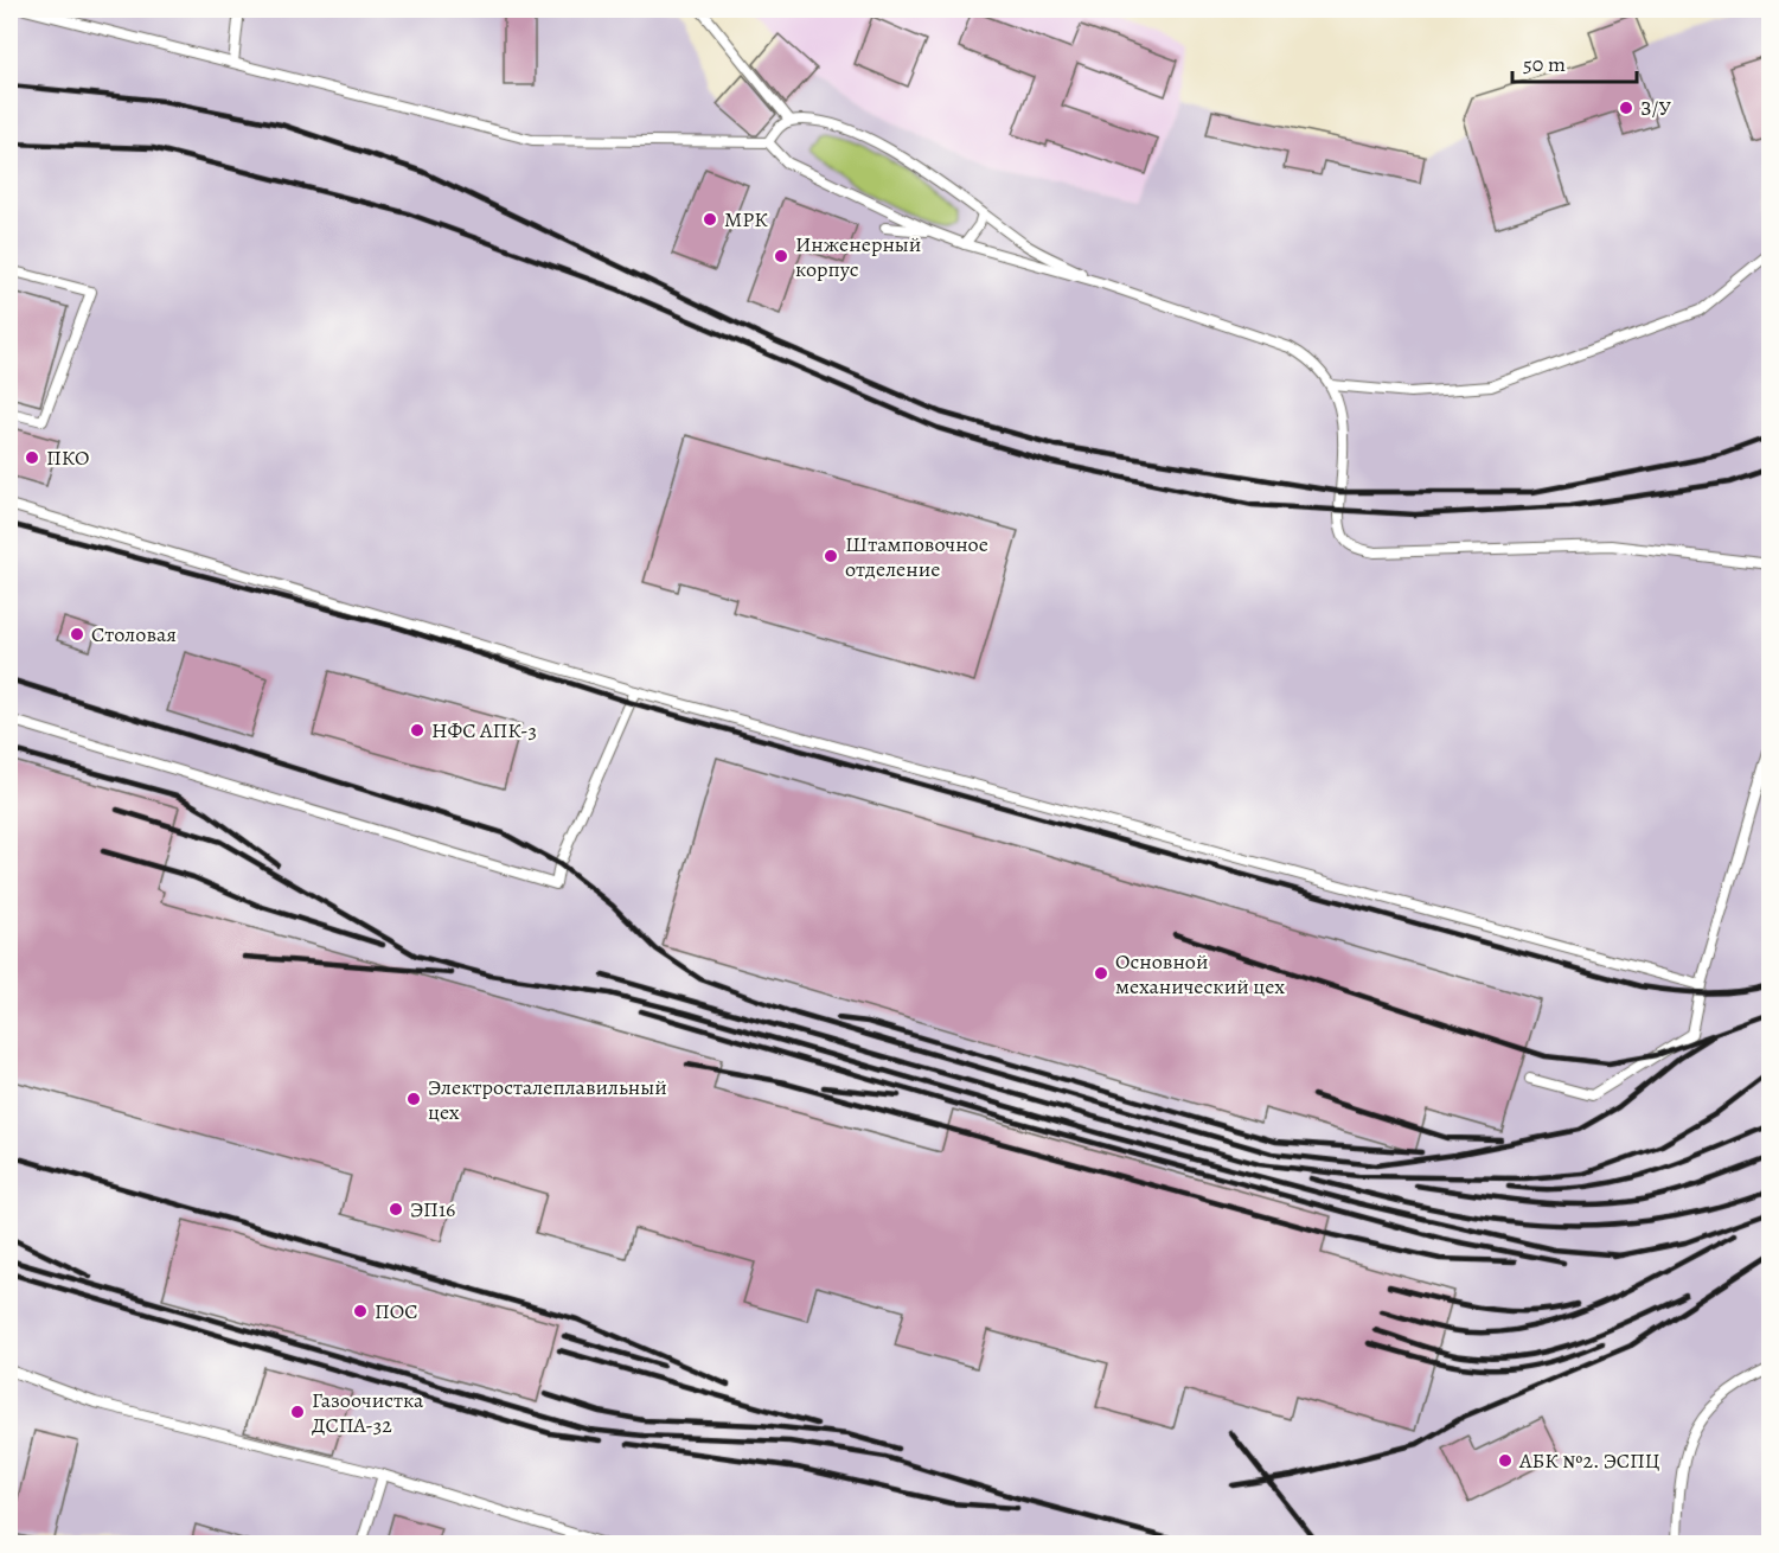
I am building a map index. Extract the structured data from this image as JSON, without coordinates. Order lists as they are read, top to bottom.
{
  "places": [
    "З/У",
    "МРК",
    "Инженерный корпус",
    "ПКО",
    "Штамповочное отделение",
    "Столовая",
    "НФС АПК-3",
    "Основной механический цех",
    "Электросталеплавильный цех",
    "ЭП16",
    "ПОС",
    "Газоочистка ДСПА-32",
    "АБК №2. ЭСПЦ"
  ],
  "scale_bar": "50 m"
}
